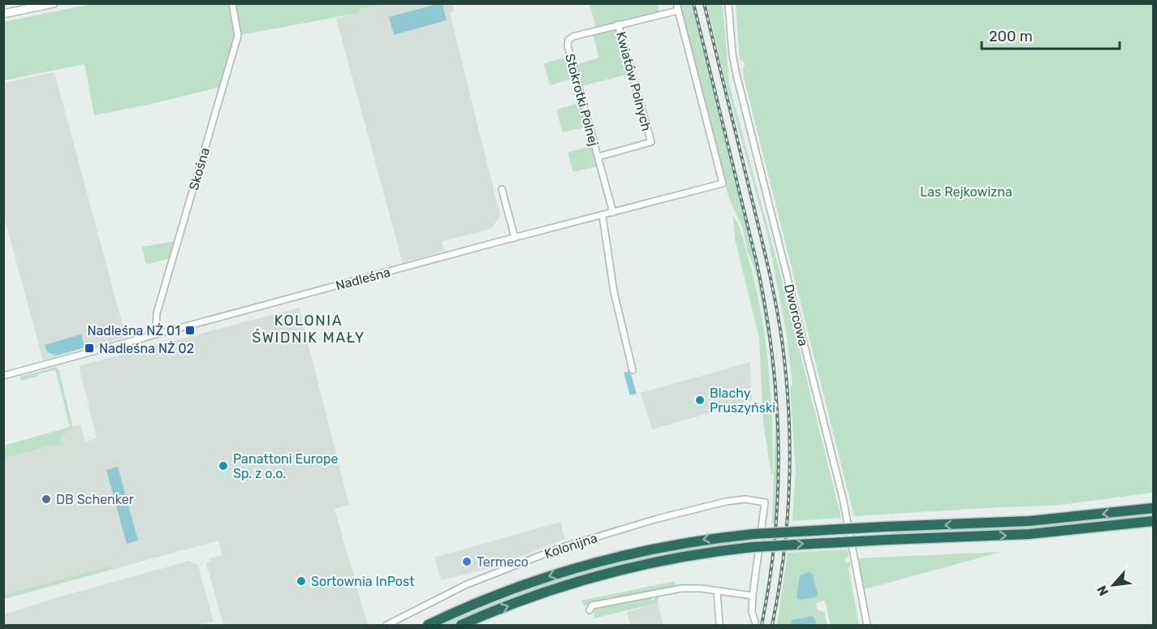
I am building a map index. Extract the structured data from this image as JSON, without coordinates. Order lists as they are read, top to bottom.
{
  "streets": {
    "street": [
      "Kwiatów Polnych",
      "Stokrotki Polnej",
      "Skośna",
      "Nadleśna",
      "Dworcowa",
      "Kolonijna"
    ]
  },
  "crossings": [
    ["Kwiatów Polnych", "Stokrotki Polnej"],
    ["Stokrotki Polnej", "Nadleśna"],
    ["Skośna", "Nadleśna"]
  ],
  "districts": ["KOLONIA ŚWIDNIK MAŁY"],
  "parks": ["Las Rejkowizna"],
  "places": {
    "transit": ["Nadleśna NŻ 01", "Nadleśna NŻ 02"],
    "other": [
      "Blachy Pruszyński",
      "Panattoni Europe Sp. z o.o.",
      "DB Schenker",
      "Termeco",
      "Sortownia InPost"
    ]
  },
  "scale_bar": "200 m",
  "north": "bottom left"
}
